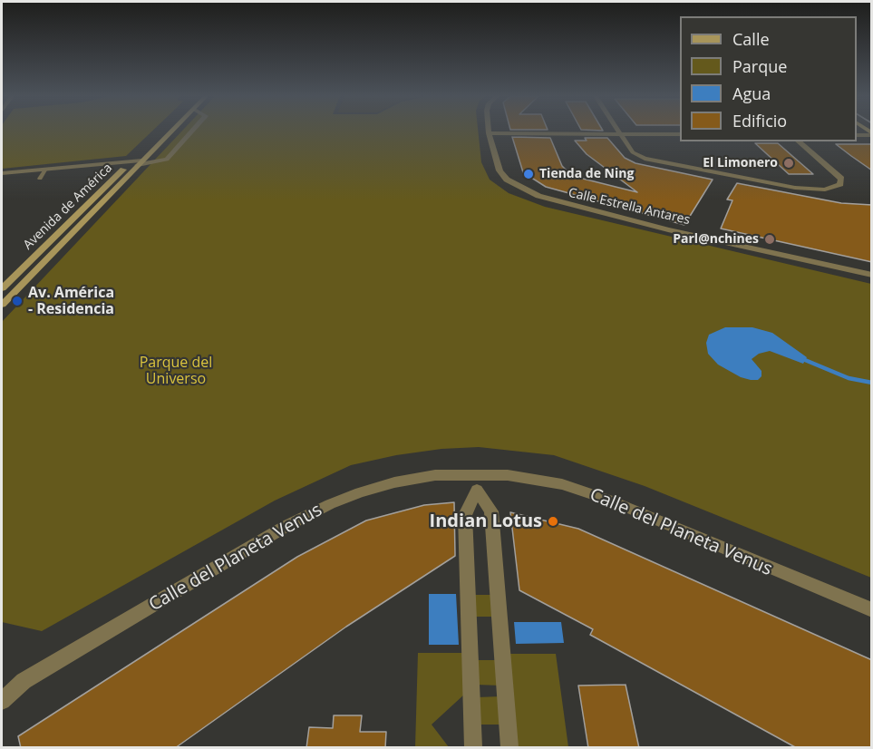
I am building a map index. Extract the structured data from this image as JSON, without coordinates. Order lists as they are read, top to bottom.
{
  "streets": {
    "main road": ["Avenida de América"],
    "street": ["Calle Estrella Antares", "Calle del Planeta Venus"]
  },
  "parks": ["Parque del Universo"],
  "places": [
    "El Limonero",
    "Tienda de Ning",
    "Parl@nchines",
    "Av. América - Residencia",
    "Indian Lotus"
  ],
  "legend": [
    "Calle",
    "Parque",
    "Agua",
    "Edificio"
  ]
}
